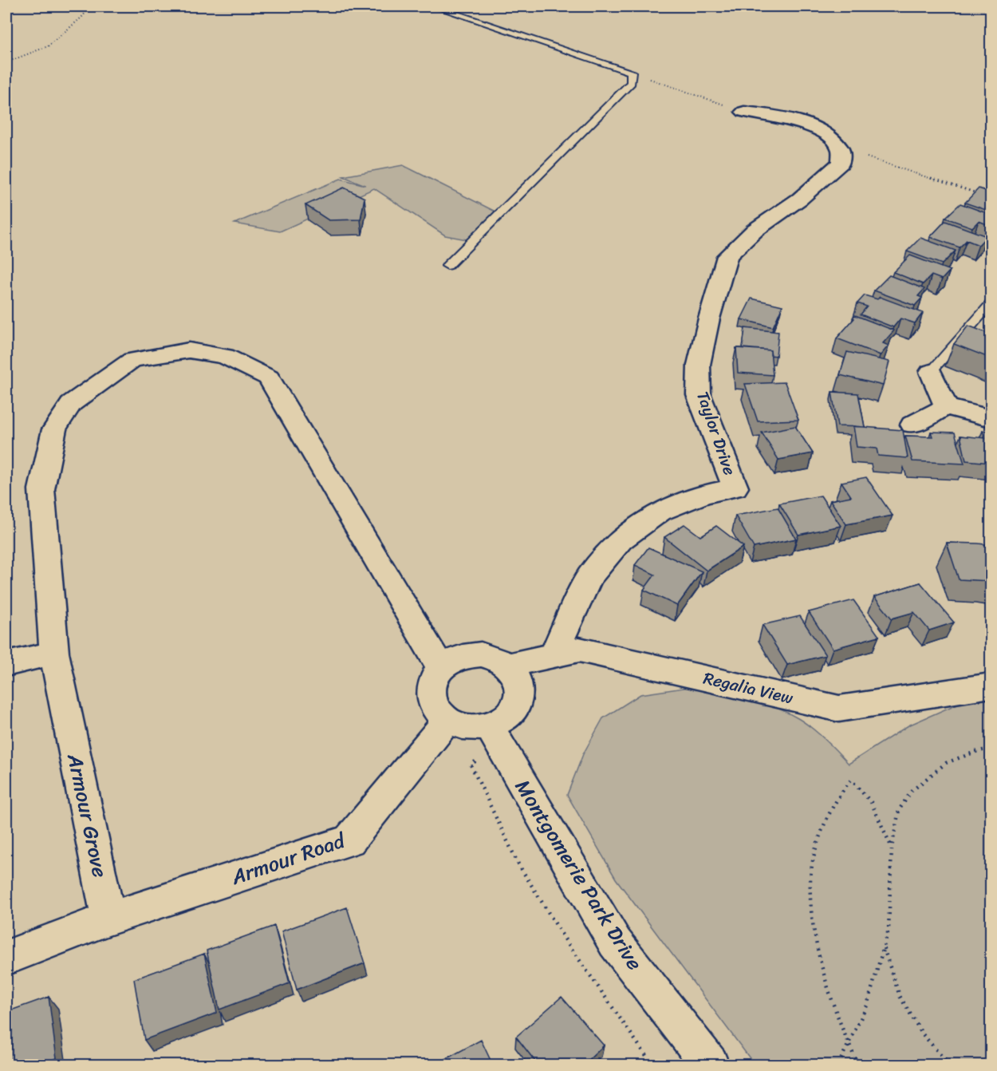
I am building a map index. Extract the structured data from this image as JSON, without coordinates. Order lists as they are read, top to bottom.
{
  "streets": {
    "street": [
      "Taylor Drive",
      "Regalia View",
      "Armour Grove",
      "Armour Road",
      "Montgomerie Park Drive"
    ]
  },
  "crossings": [
    ["Taylor Drive", "Regalia View"],
    ["Regalia View", "Armour Grove"],
    ["Regalia View", "Armour Road"],
    ["Regalia View", "Montgomerie Park Drive"],
    ["Armour Grove", "Armour Road"],
    ["Armour Grove", "Montgomerie Park Drive"],
    ["Armour Road", "Montgomerie Park Drive"]
  ]
}
